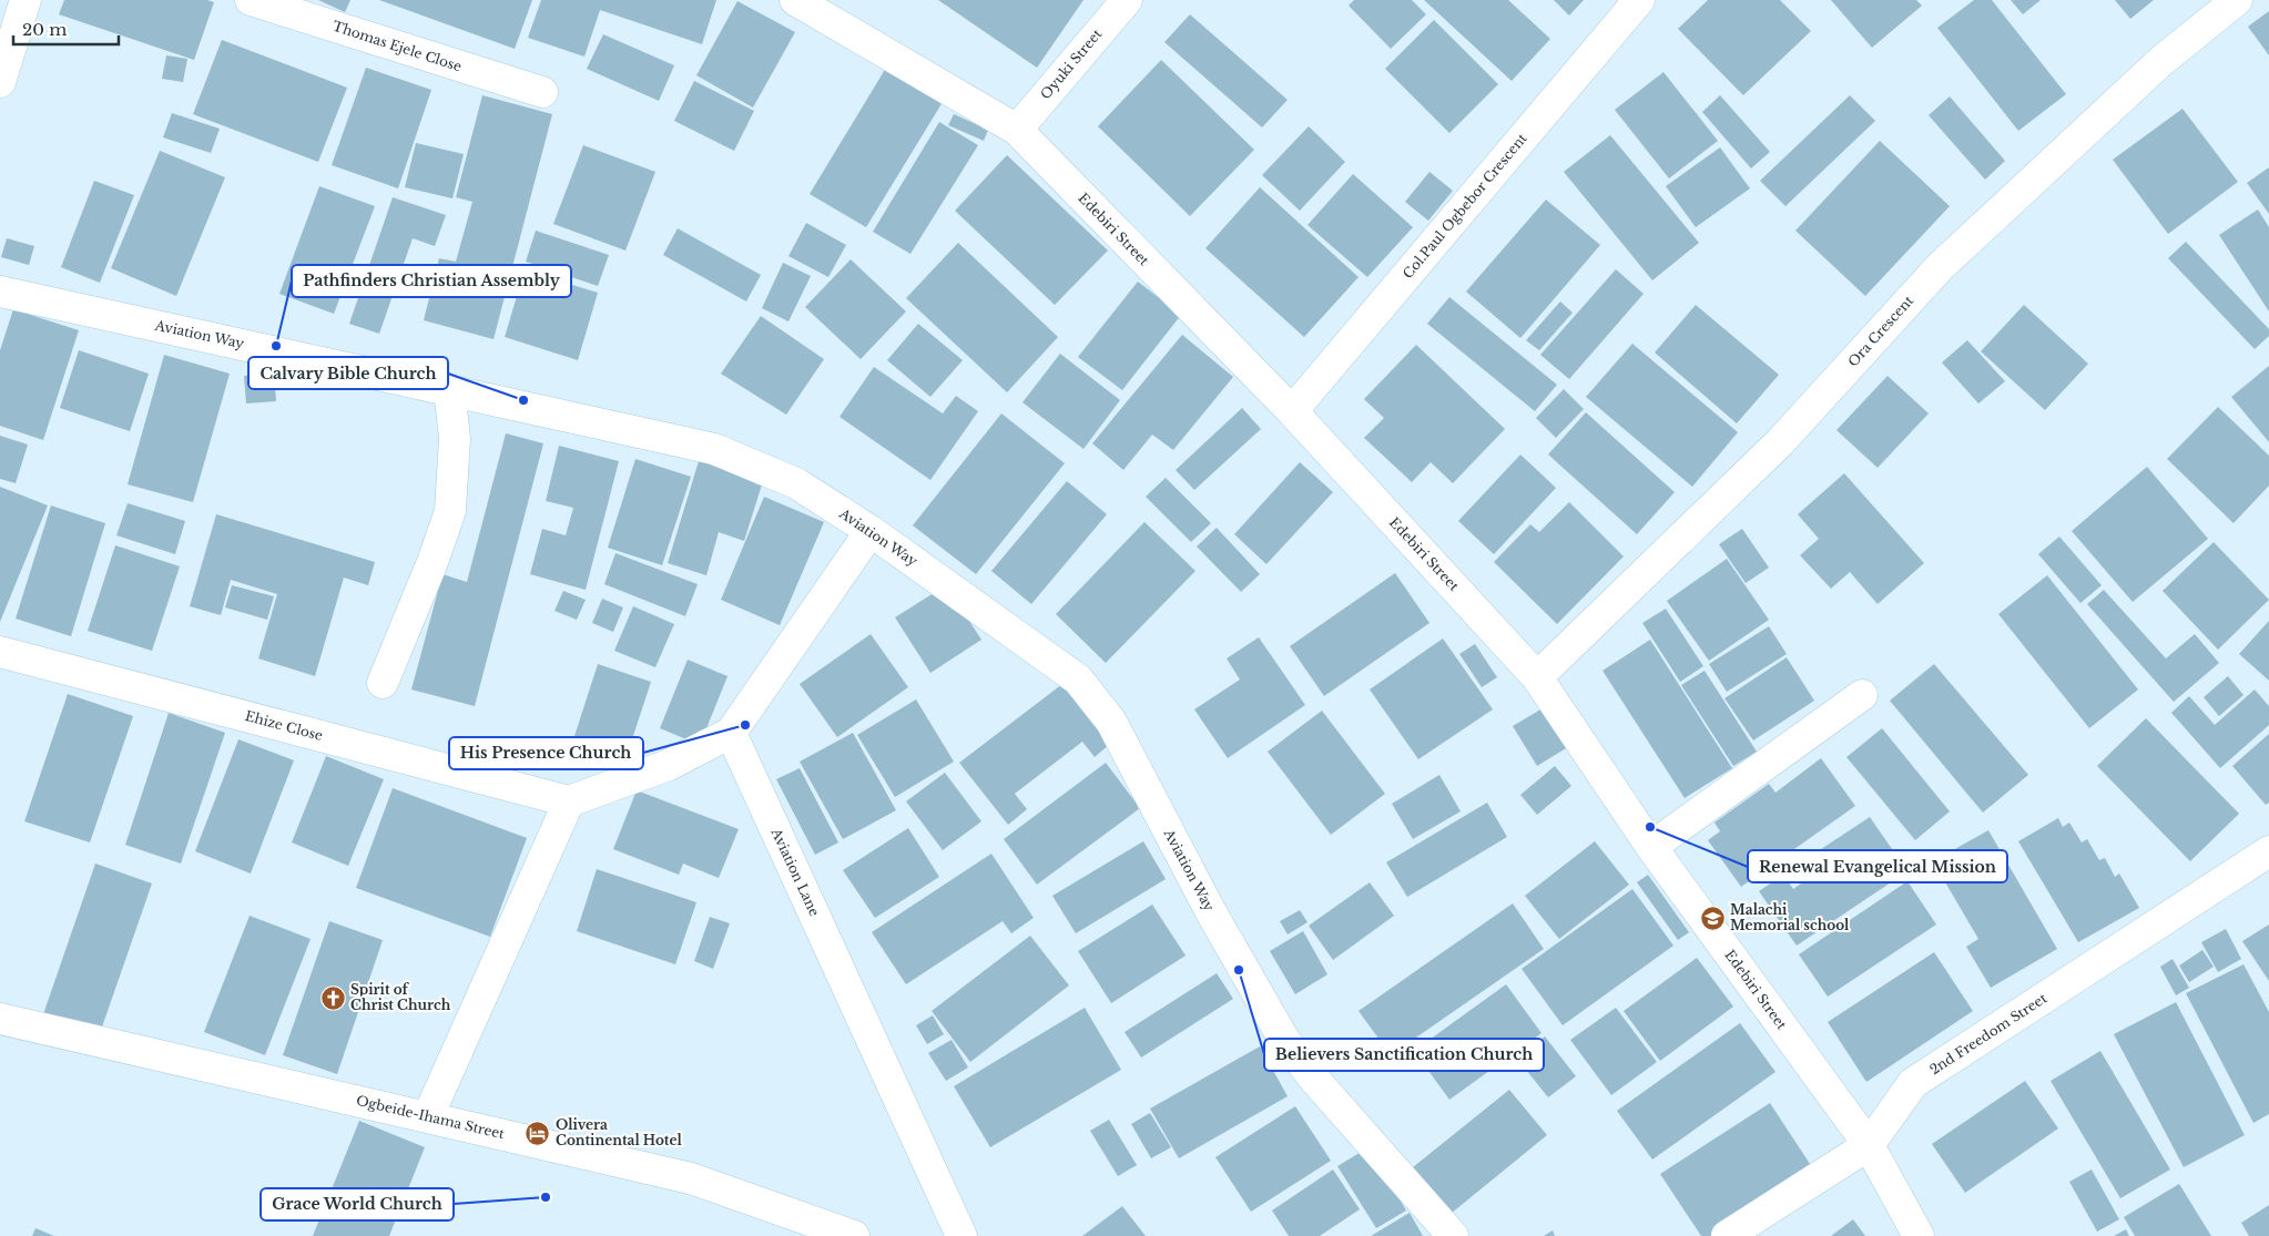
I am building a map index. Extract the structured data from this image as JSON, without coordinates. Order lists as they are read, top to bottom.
{
  "streets": {
    "street": [
      "Thomas Ejele Close",
      "Oyuki Street",
      "Col.Paul Ogbebor Crescent",
      "Edebiri Street",
      "Ora Crescent",
      "Aviation Way",
      "Ehize Close",
      "Aviation Lane",
      "2nd Freedom Street",
      "Ogbeide-Ihama Street"
    ]
  },
  "crossings": [
    ["Oyuki Street", "Edebiri Street"],
    ["Col.Paul Ogbebor Crescent", "Edebiri Street"],
    ["Edebiri Street", "Ora Crescent"],
    ["Edebiri Street", "2nd Freedom Street"]
  ],
  "places": {
    "other": [
      "Pathfinders Christian Assembly",
      "Calvary Bible Church",
      "His Presence Church",
      "Renewal Evangelical Mission",
      "Believers Sanctification Church",
      "Grace World Church"
    ],
    "school or university": ["Malachi Memorial school"],
    "church": ["Spirit of Christ Church"],
    "hotel": ["Olivera Continental Hotel"]
  },
  "scale_bar": "20 m"
}
